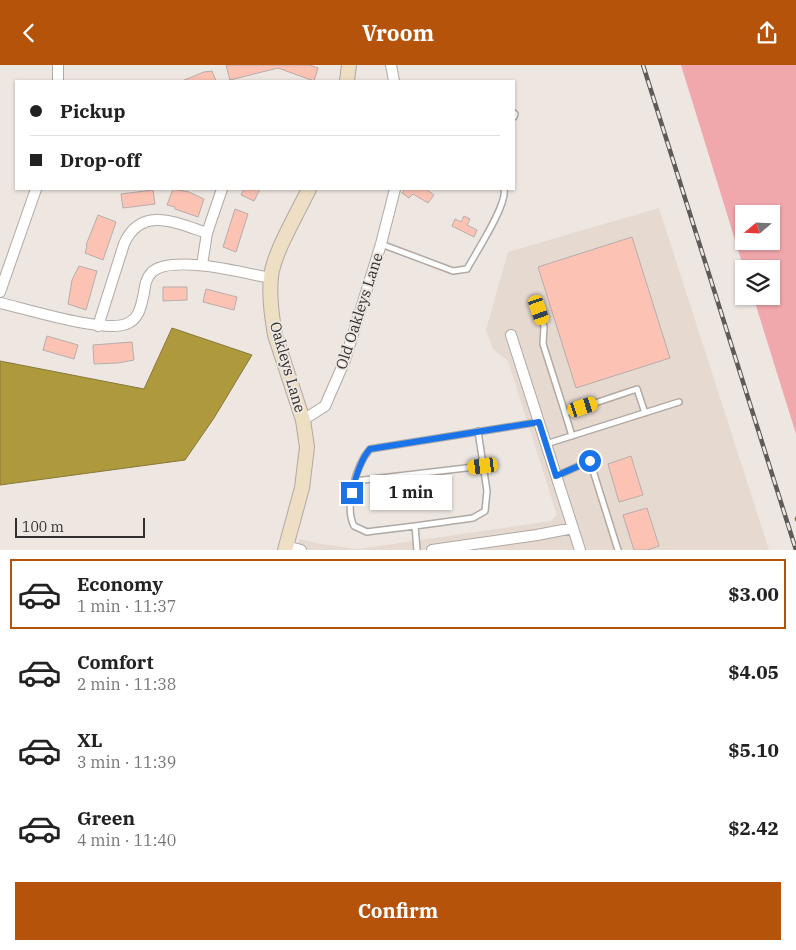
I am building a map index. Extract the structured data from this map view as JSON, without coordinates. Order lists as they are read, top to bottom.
{
  "streets": {
    "street": ["Old Oakleys Lane", "Oakleys Lane"]
  },
  "crossings": [
    ["Old Oakleys Lane", "Oakleys Lane"]
  ],
  "scale_bar": "100 m",
  "north": "left",
  "page": {
    "header": "Vroom",
    "banner": ["Pickup", "Drop-off"],
    "bubble": "1 min",
    "scale": "100 m",
    "list": [
      {
        "name": "Economy",
        "note": "1 min · 11:37",
        "value": "$3.00"
      },
      {
        "name": "Comfort",
        "note": "2 min · 11:38",
        "value": "$4.05"
      },
      {
        "name": "XL",
        "note": "3 min · 11:39",
        "value": "$5.10"
      },
      {
        "name": "Green",
        "note": "4 min · 11:40",
        "value": "$2.42"
      }
    ],
    "buttons": "Confirm"
  }
}
